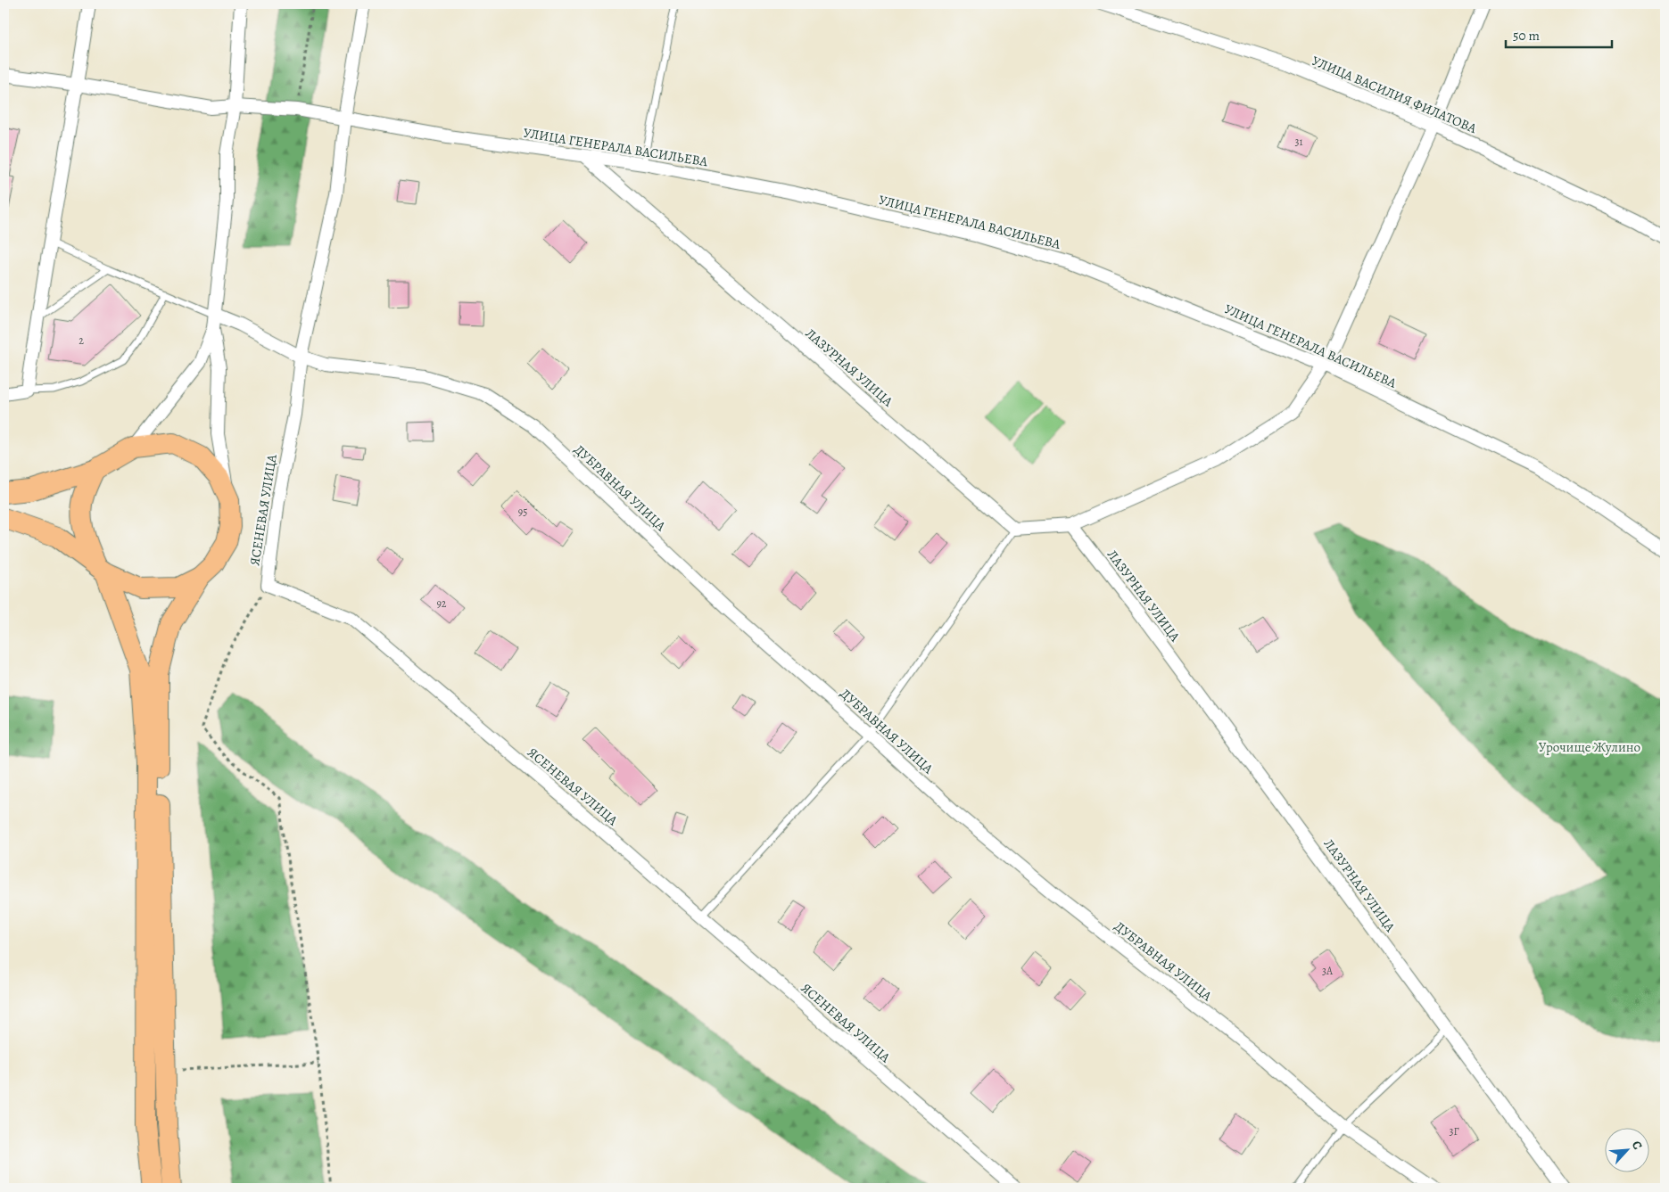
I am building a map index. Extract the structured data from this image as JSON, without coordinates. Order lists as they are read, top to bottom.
{
  "streets": {
    "street": [
      "УЛИЦА ВАСИЛИЯ ФИЛАТОВА",
      "УЛИЦА ГЕНЕРАЛА ВАСИЛЬЕВА",
      "ЛАЗУРНАЯ УЛИЦА",
      "ДУБРАВНАЯ УЛИЦА",
      "ЯСЕНЕВАЯ УЛИЦА"
    ]
  },
  "crossings": [
    ["УЛИЦА ГЕНЕРАЛА ВАСИЛЬЕВА", "ЛАЗУРНАЯ УЛИЦА"],
    ["УЛИЦА ГЕНЕРАЛА ВАСИЛЬЕВА", "ЯСЕНЕВАЯ УЛИЦА"],
    ["ДУБРАВНАЯ УЛИЦА", "ЯСЕНЕВАЯ УЛИЦА"]
  ],
  "parks": ["Урочище Жулино"],
  "house_numbers": [
    "31",
    "2",
    "95",
    "92",
    "3А",
    "3Г"
  ],
  "scale_bar": "50 m",
  "north": "top right"
}
